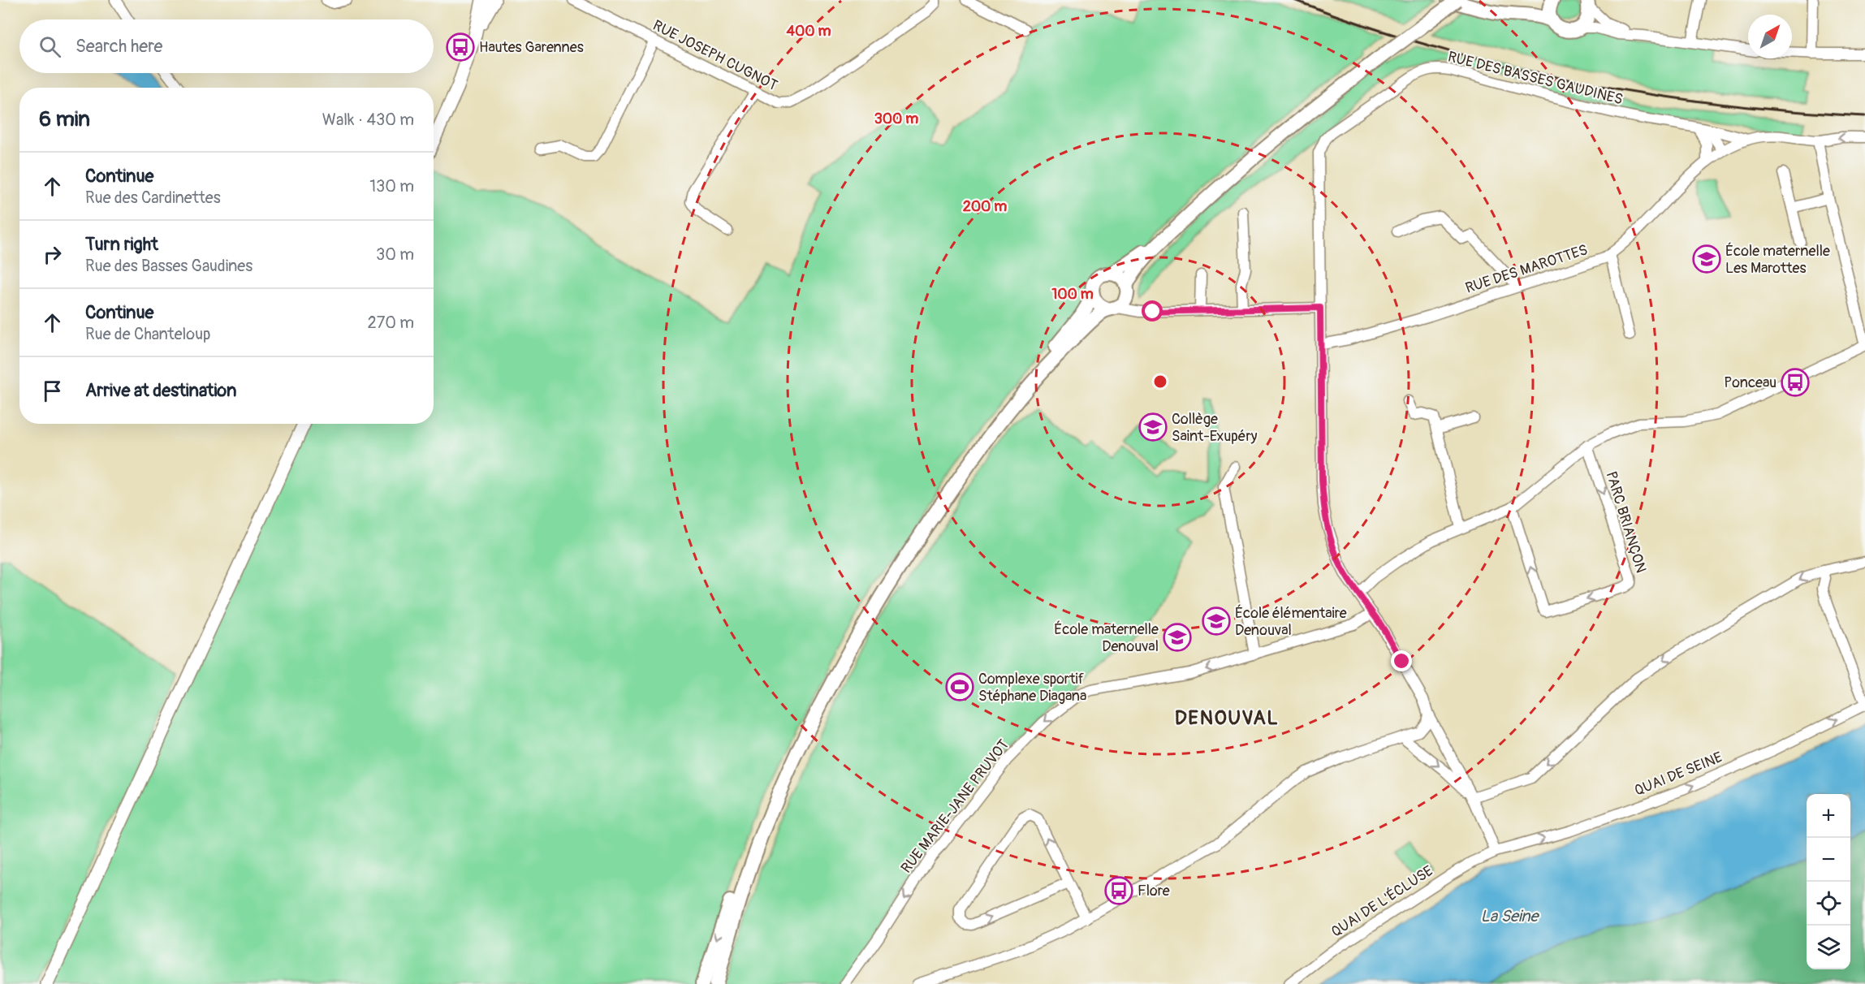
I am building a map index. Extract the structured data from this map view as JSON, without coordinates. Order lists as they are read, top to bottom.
{
  "streets": {
    "street": [
      "RUE JOSEPH CUGNOT",
      "RUE DES BASSES GAUDINES",
      "RUE DES MAROTTES",
      "PARC BRIANÇON",
      "QUAI DE SEINE",
      "RUE MARIE-JANE PRUVOT",
      "QUAI DE L'ÉCLUSE"
    ]
  },
  "crossings": [
    ["RUE DES BASSES GAUDINES", "RUE DES MAROTTES"],
    ["QUAI DE SEINE", "QUAI DE L'ÉCLUSE"]
  ],
  "one_way": ["QUAI DE SEINE", "RUE MARIE-JANE PRUVOT"],
  "districts": ["DENOUVAL"],
  "water": ["La Seine"],
  "places": {
    "bus stop": ["Hautes Garennes", "Ponceau", "Flore"],
    "school or university": [
      "École maternelle Les Marottes",
      "Collège Saint-Exupéry",
      "École élémentaire Denouval",
      "École maternelle Denouval"
    ],
    "sports": ["Complexe sportif Stéphane Diagana"]
  },
  "north": "top right",
  "page": {
    "search": "Search here",
    "heading": ["6 min", "Walk · 430 m"],
    "list": [
      ["Continue", "Rue des Cardinettes", "130 m"],
      ["Turn right", "Rue des Basses Gaudines", "30 m"],
      ["Continue", "Rue de Chanteloup", "270 m"],
      "Arrive at destination"
    ],
    "map_buttons": ["+", "−"]
  },
  "rings": [
    "400 m",
    "300 m",
    "200 m",
    "100 m"
  ]
}
